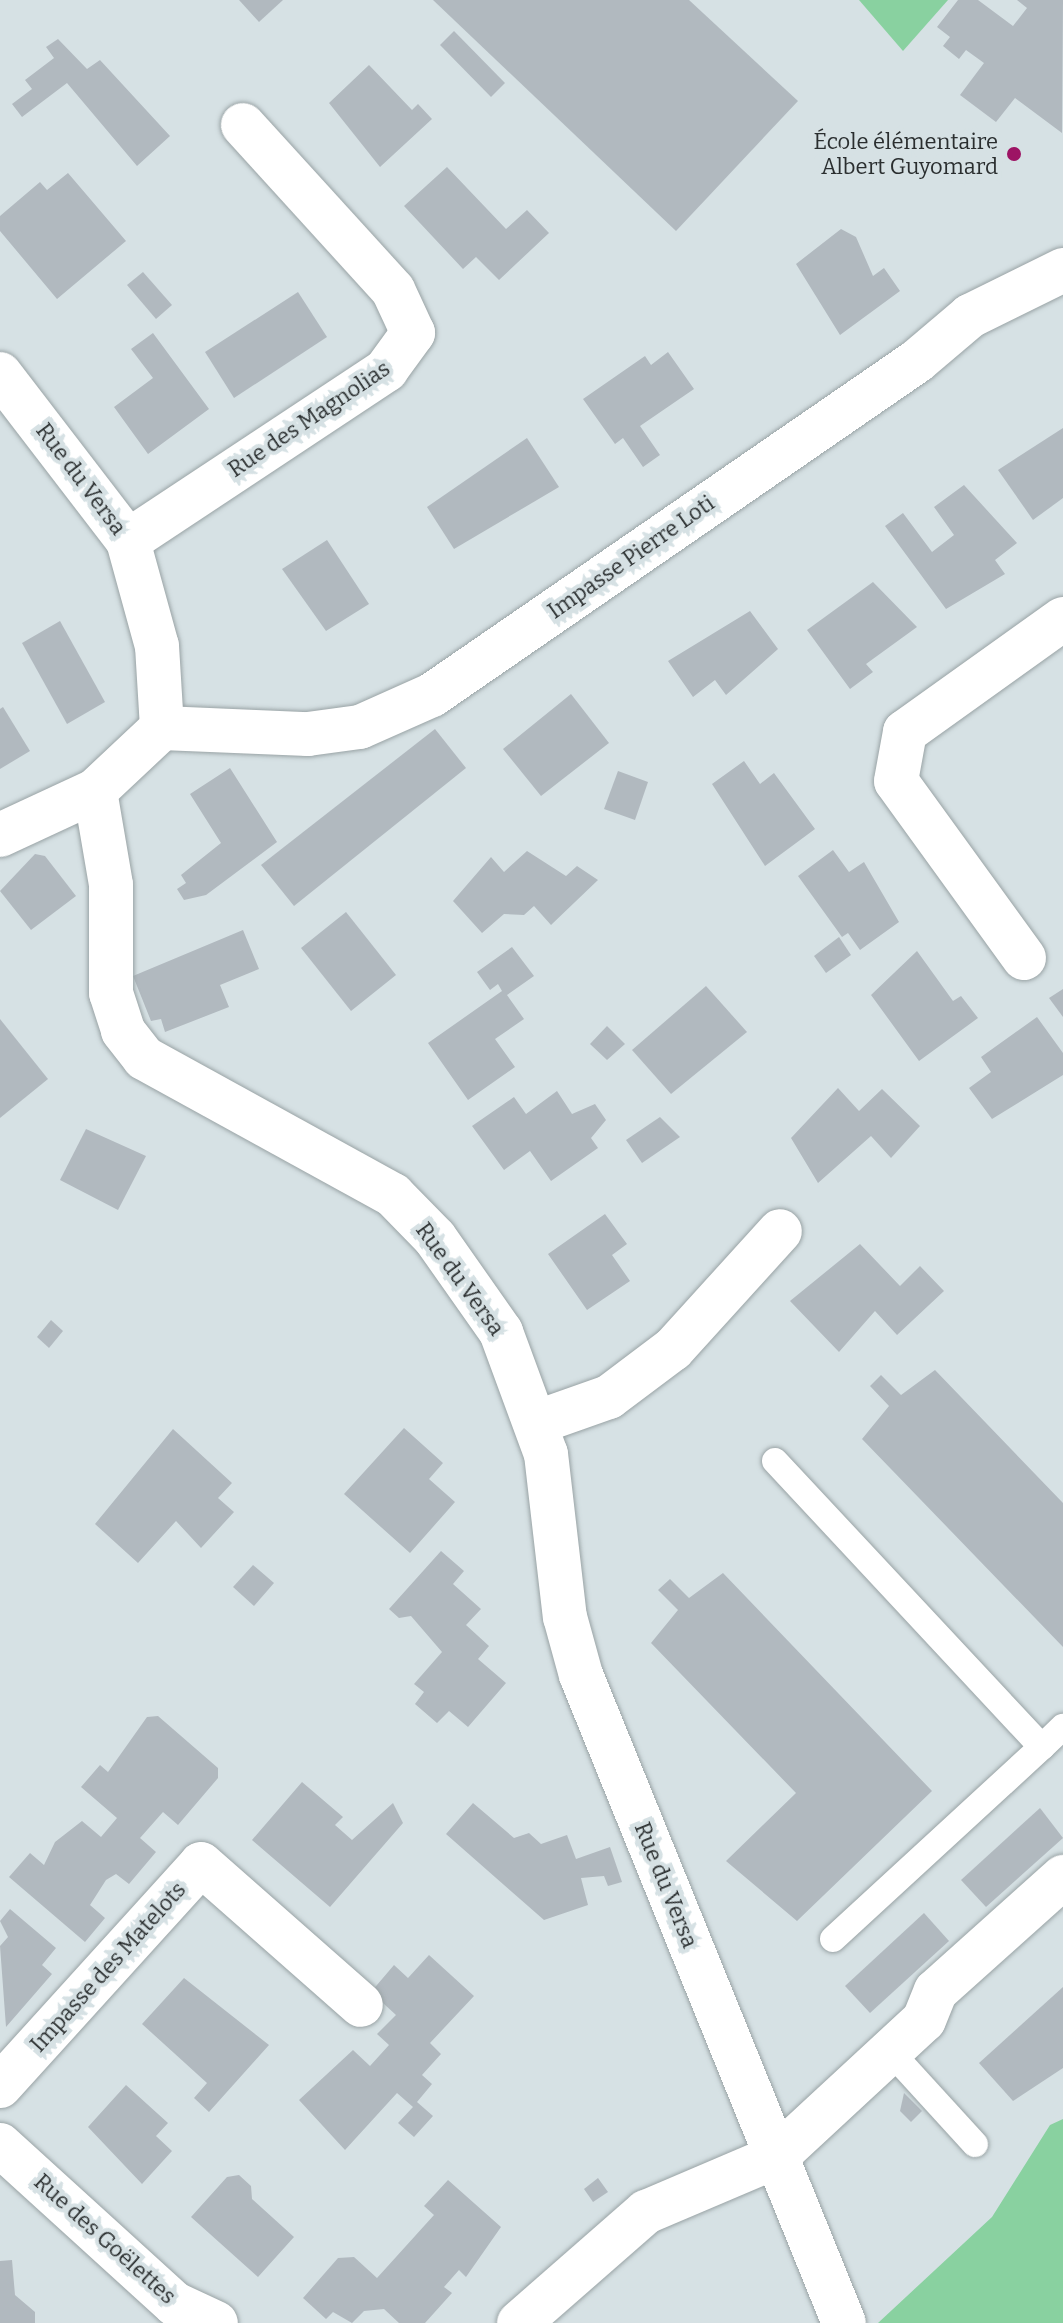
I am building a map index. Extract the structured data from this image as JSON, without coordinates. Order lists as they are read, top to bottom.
{
  "streets": {
    "street": [
      "Rue des Magnolias",
      "Rue du Versa",
      "Impasse Pierre Loti",
      "Impasse des Matelots",
      "Rue des Goëlettes"
    ]
  },
  "crossings": [
    ["Rue des Magnolias", "Rue du Versa"],
    ["Rue du Versa", "Impasse Pierre Loti"]
  ],
  "places": ["École élémentaire Albert Guyomard"]
}
